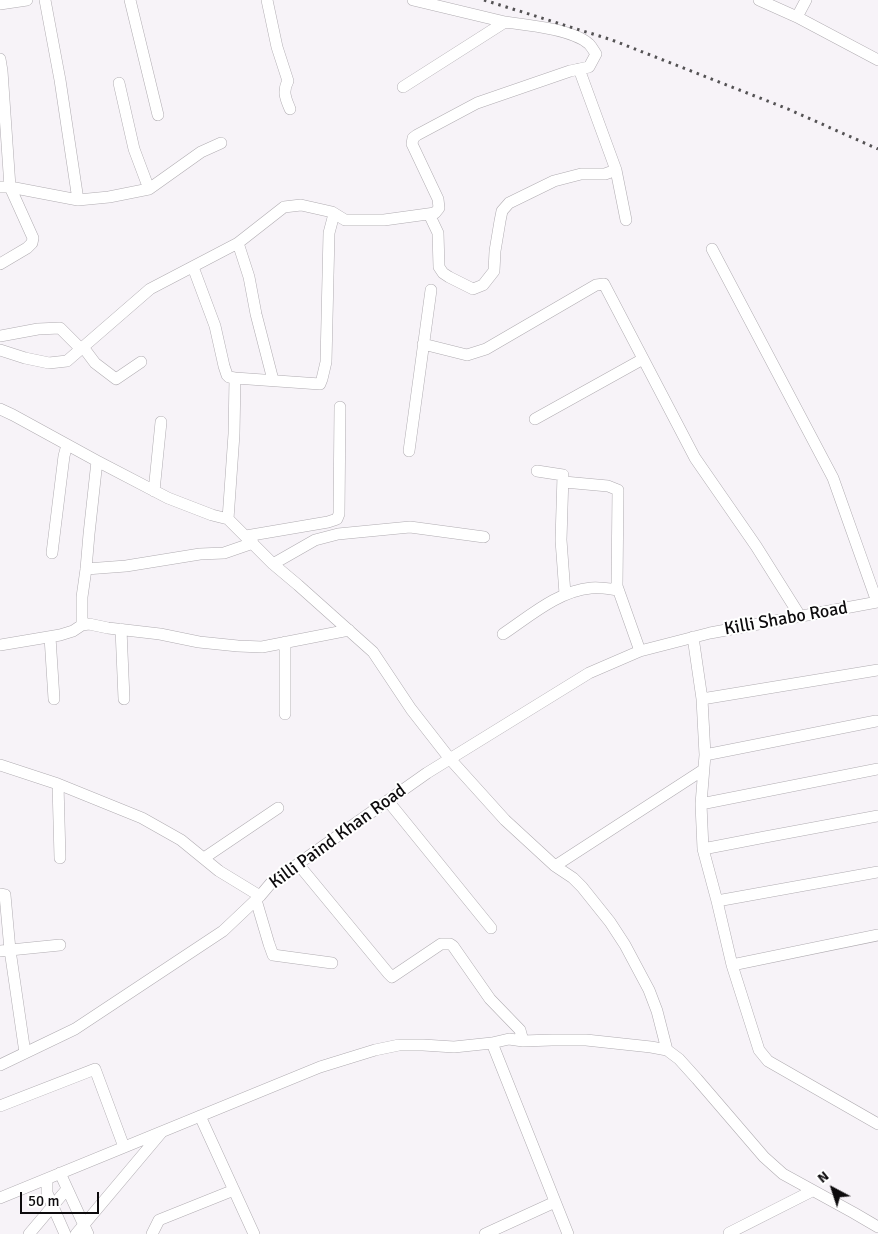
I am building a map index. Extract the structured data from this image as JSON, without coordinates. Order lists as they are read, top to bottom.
{
  "streets": {
    "street": ["Killi Shabo Road", "Killi Paind Khan Road"]
  },
  "crossings": [
    ["Killi Shabo Road", "Killi Paind Khan Road"]
  ],
  "scale_bar": "50 m",
  "north": "top left"
}
